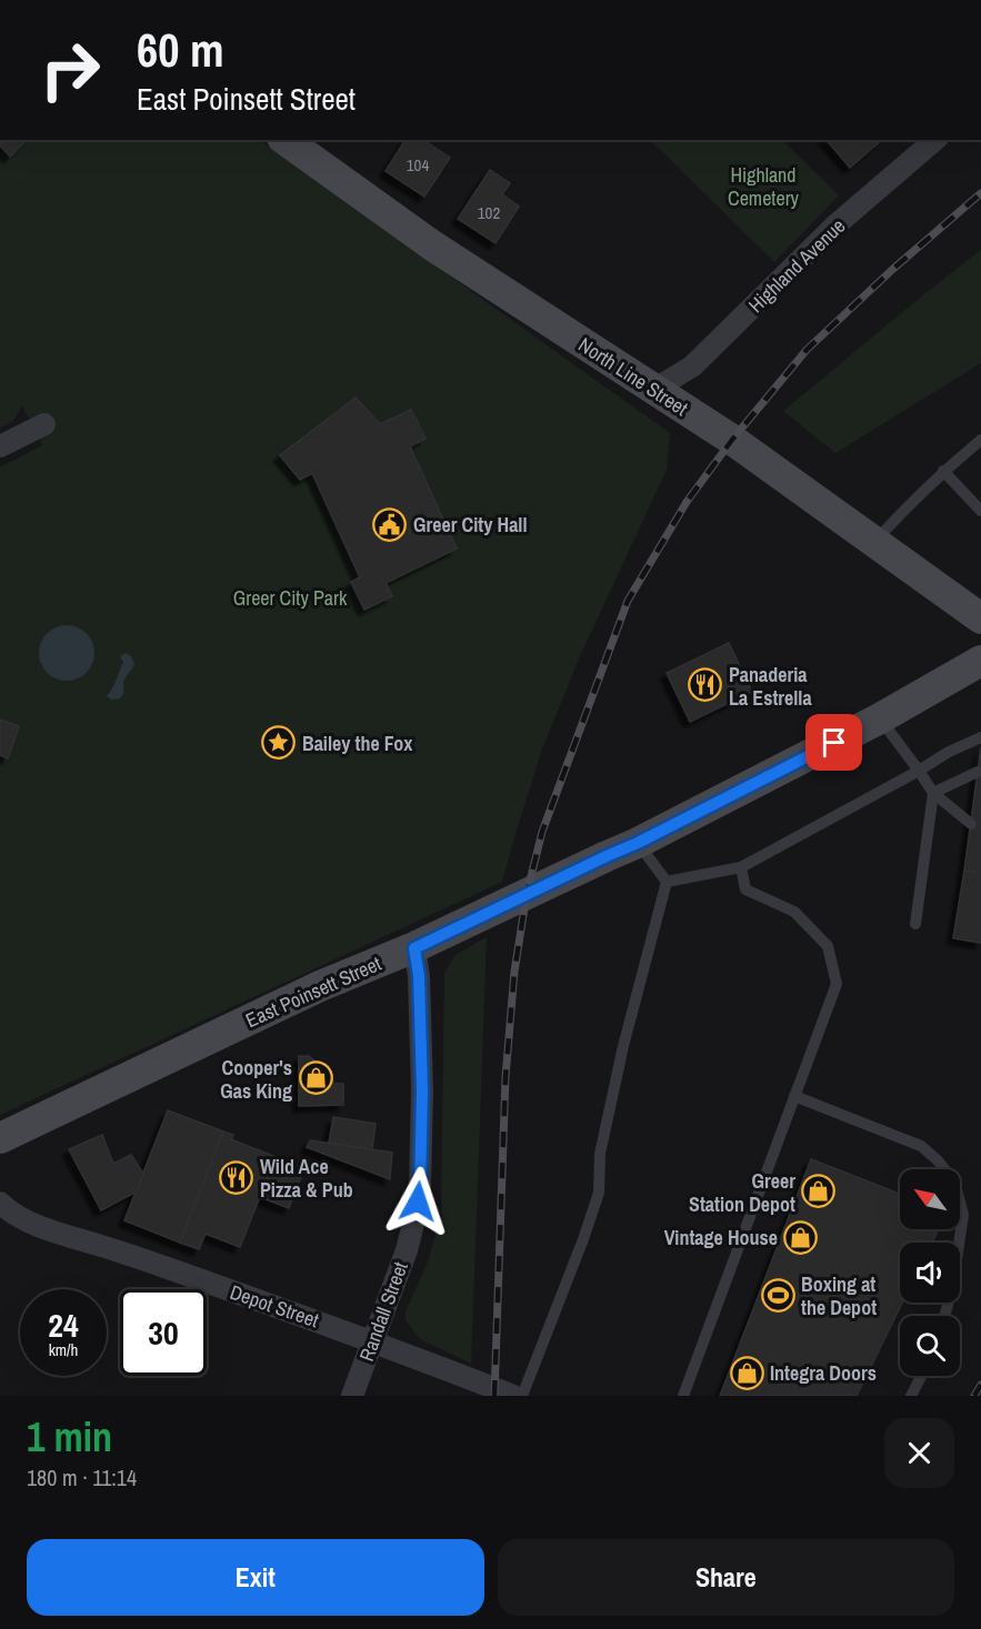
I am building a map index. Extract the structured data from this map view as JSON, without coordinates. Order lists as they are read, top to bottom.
{
  "streets": {
    "main road": ["North Line Street", "East Poinsett Street"],
    "street": ["Highland Avenue", "Depot Street", "Randall Street"]
  },
  "crossings": [
    ["Highland Avenue", "North Line Street"],
    ["East Poinsett Street", "Randall Street"],
    ["Depot Street", "Randall Street"]
  ],
  "parks": ["Highland Cemetery", "Greer City Park"],
  "places": {
    "public building": ["Greer City Hall"],
    "restaurant": ["Panaderia La Estrella", "Wild Ace Pizza & Pub"],
    "place": ["Bailey the Fox"],
    "shop": [
      "Cooper's Gas King",
      "Greer Station Depot",
      "Vintage House",
      "Integra Doors"
    ],
    "sports": ["Boxing at the Depot"]
  },
  "house_numbers": ["104", "102"],
  "north": "top left",
  "page": {
    "turn": ["60 m", "East Poinsett Street"],
    "speed": "24 km/h",
    "limit": "30",
    "heading": ["1 min", "180 m · 11:14"],
    "buttons": ["Exit", "Share"]
  }
}
